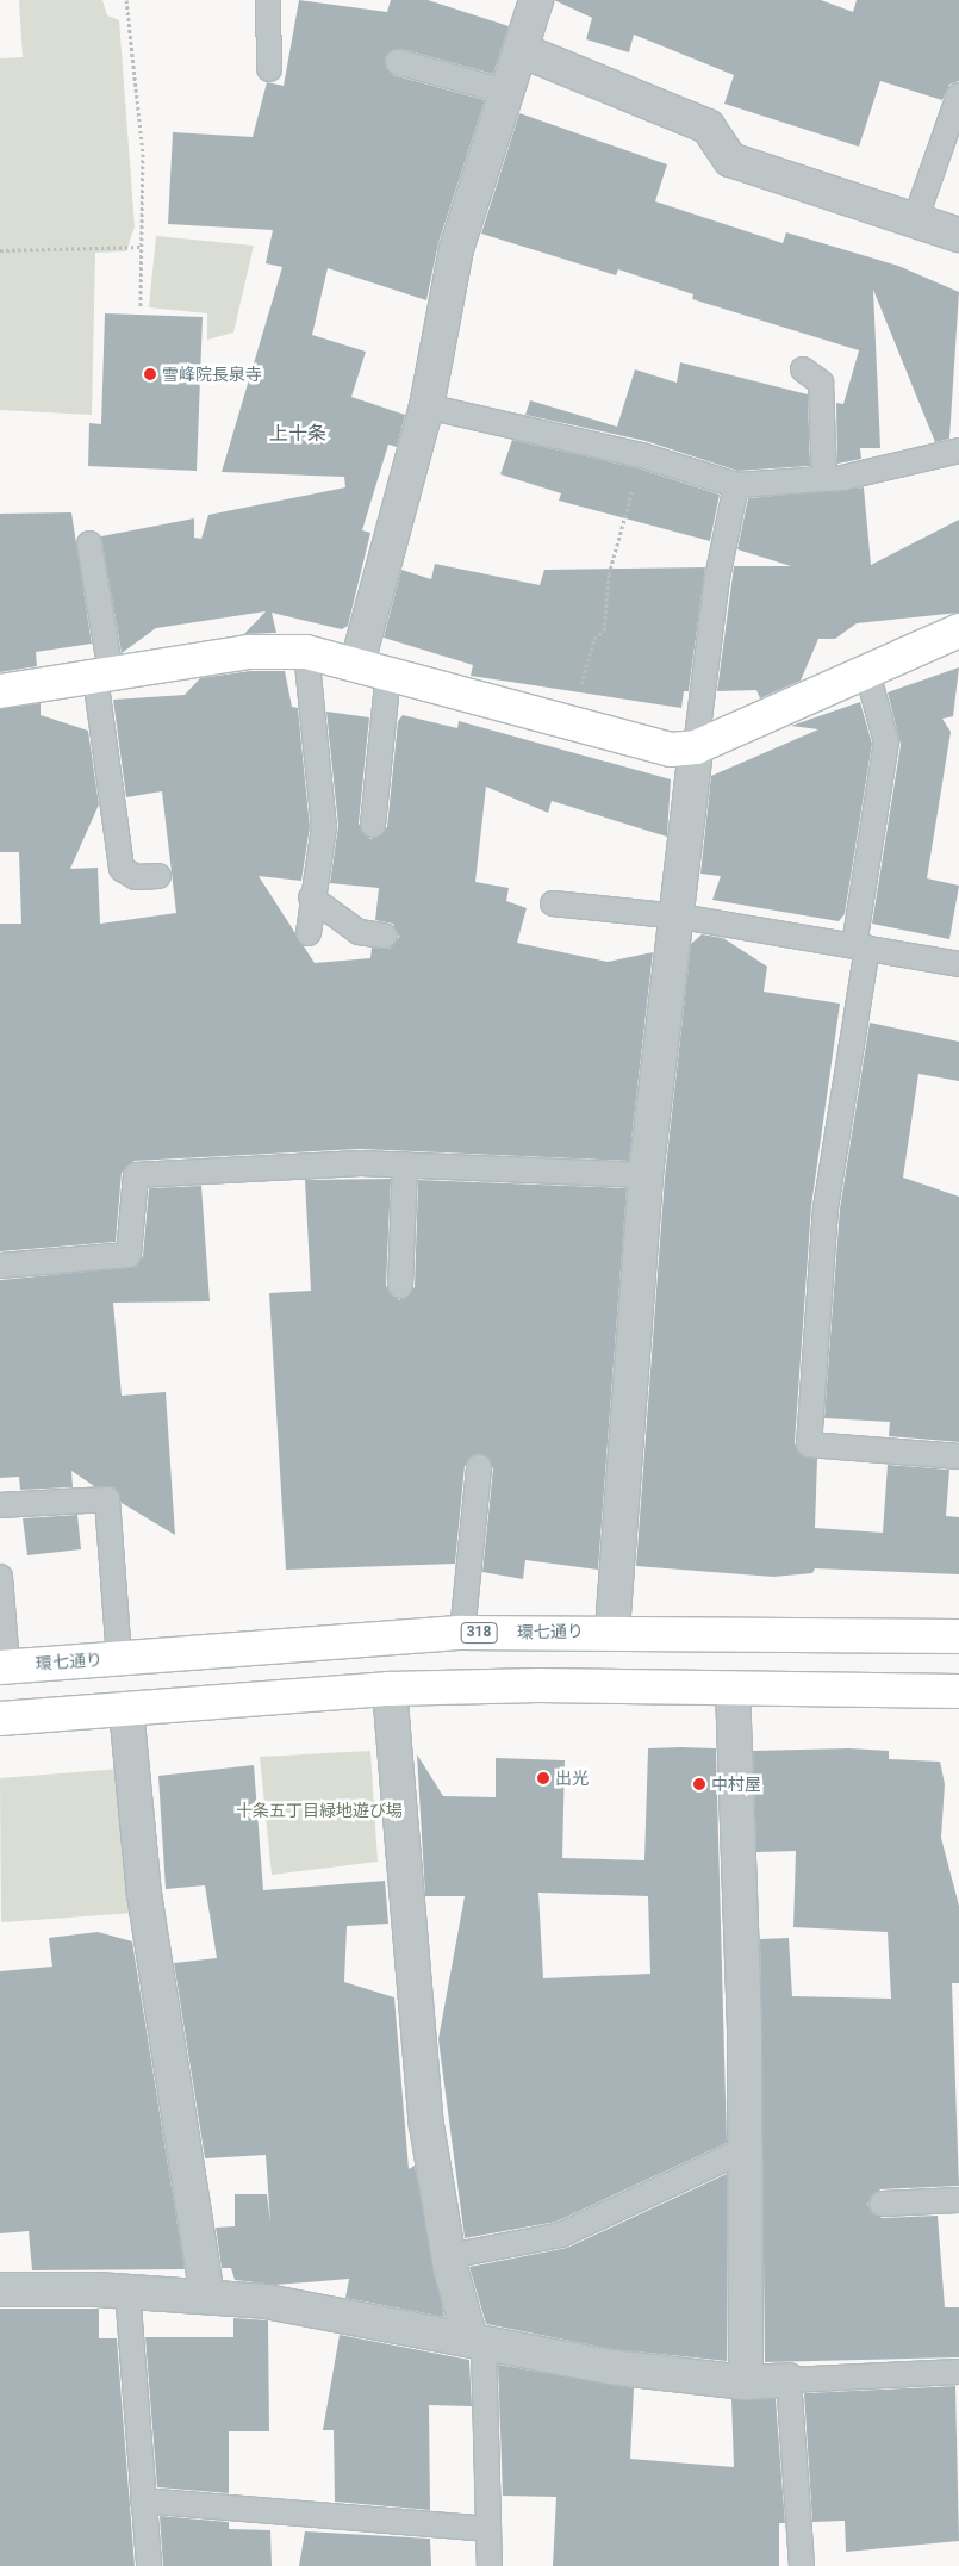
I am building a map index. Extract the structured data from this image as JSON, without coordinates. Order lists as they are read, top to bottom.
{
  "streets": {
    "main road": ["環七通り", "318"]
  },
  "districts": ["上十条"],
  "parks": ["十条五丁目緑地遊び場"],
  "places": ["雪峰院長泉寺", "出光", "中村屋"]
}
